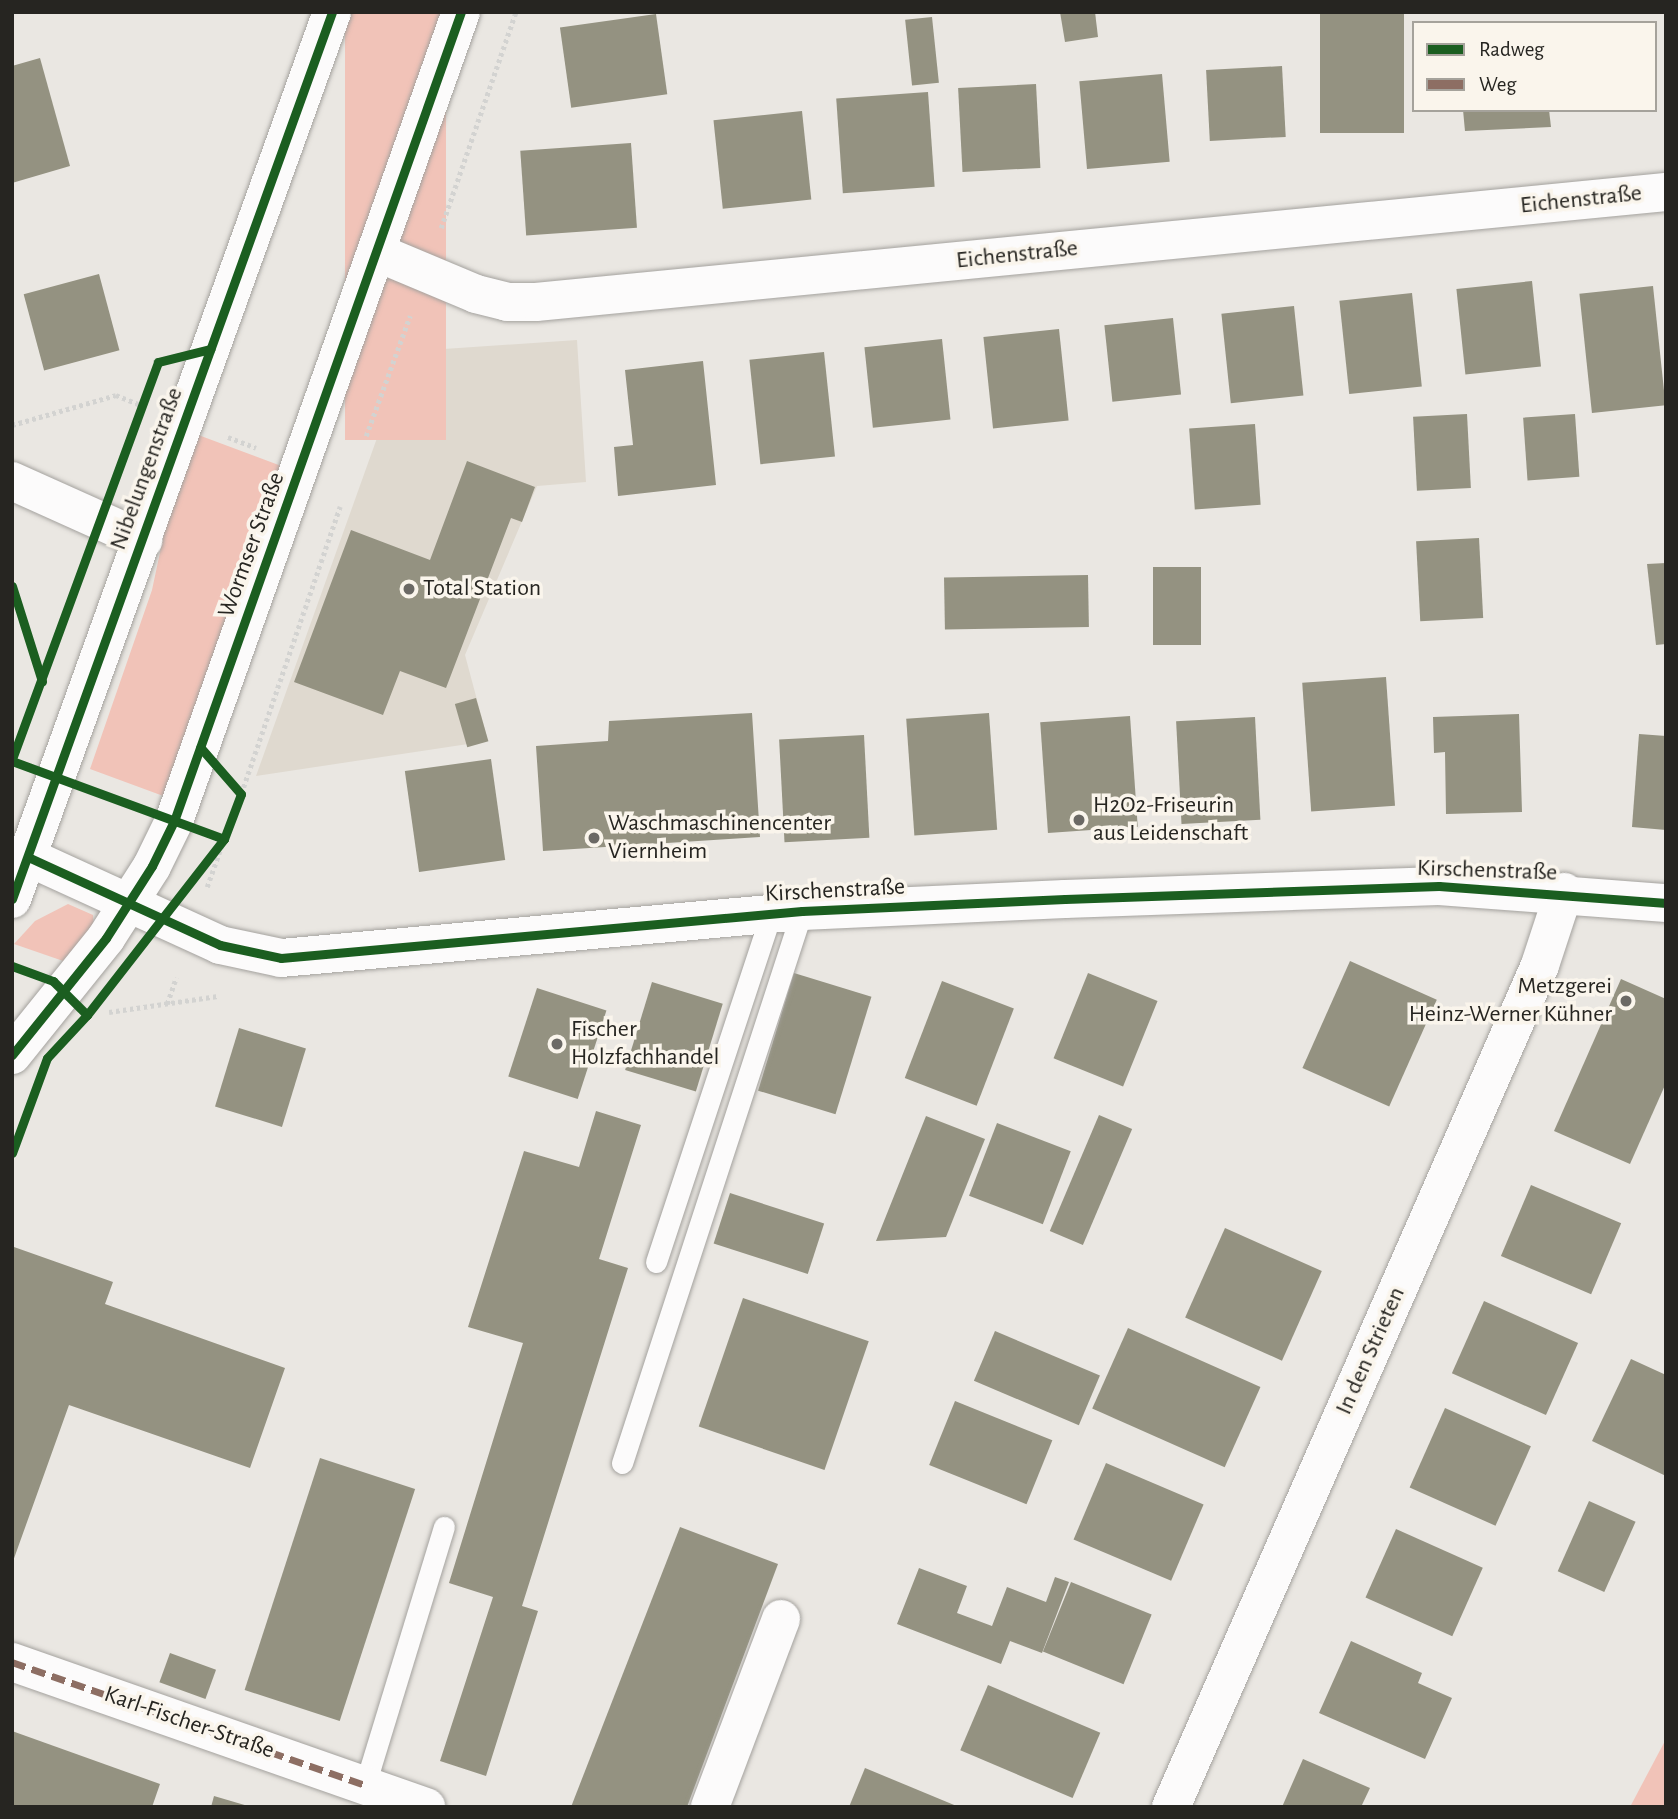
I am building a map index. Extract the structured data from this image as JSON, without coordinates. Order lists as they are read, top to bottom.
{
  "streets": {
    "street": [
      "Eichenstraße",
      "Nibelungenstraße",
      "Wormser Straße",
      "Kirschenstraße",
      "In den Strieten",
      "Karl-Fischer-Straße"
    ]
  },
  "crossings": [
    ["Eichenstraße", "Wormser Straße"],
    ["Nibelungenstraße", "Kirschenstraße"],
    ["Wormser Straße", "Kirschenstraße"],
    ["Kirschenstraße", "In den Strieten"]
  ],
  "places": [
    "Total Station",
    "H2O2-Friseurin aus Leidenschaft",
    "Waschmaschinencenter Viernheim",
    "Metzgerei Heinz-Werner Kühner",
    "Fischer Holzfachhandel"
  ],
  "legend": ["Radweg", "Weg"]
}
